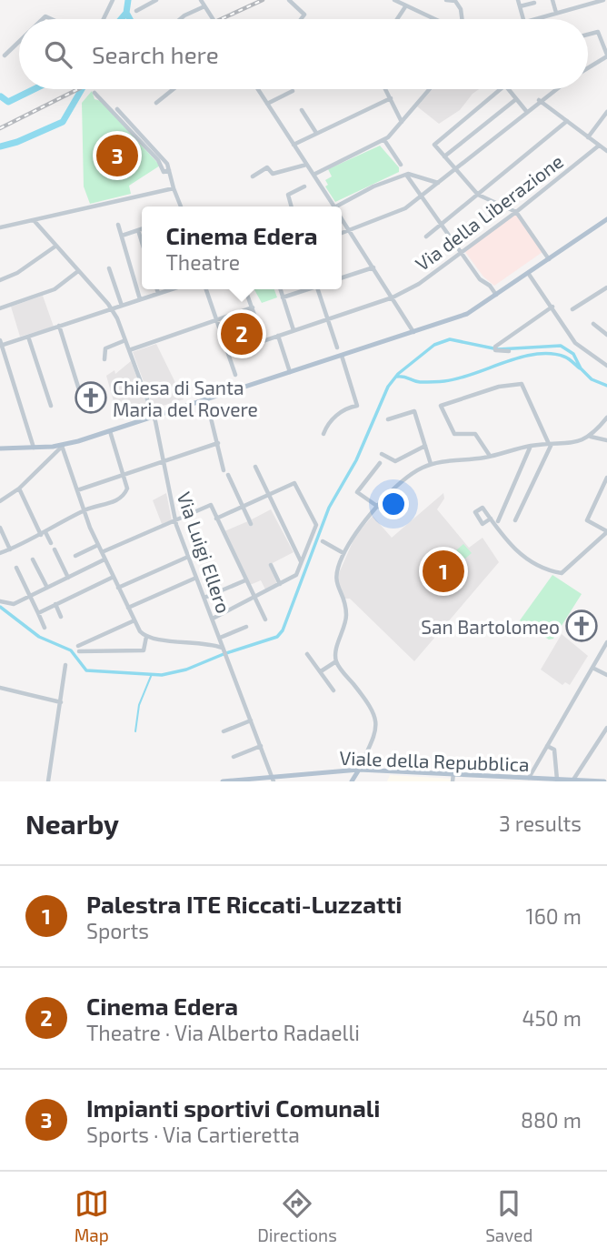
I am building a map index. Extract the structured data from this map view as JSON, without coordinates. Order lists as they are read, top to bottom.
{
  "streets": {
    "main road": ["Viale della Repubblica"],
    "street": ["Via della Liberazione", "Via Luigi Ellero"]
  },
  "crossings": [
    ["Via Luigi Ellero", "Viale della Repubblica"]
  ],
  "places": {
    "church": ["Chiesa di Santa Maria del Rovere", "San Bartolomeo"]
  },
  "page": {
    "search": "Search here",
    "pins": ["3", "2", "1"],
    "popup": ["Cinema Edera", "Theatre"],
    "heading": ["Nearby", "3 results"],
    "list": [
      {
        "mark": "1",
        "name": "Palestra ITE Riccati-Luzzatti",
        "note": "Sports",
        "value": "160 m"
      },
      {
        "mark": "2",
        "name": "Cinema Edera",
        "note": "Theatre · Via Alberto Radaelli",
        "value": "450 m"
      },
      {
        "mark": "3",
        "name": "Impianti sportivi Comunali",
        "note": "Sports · Via Cartieretta",
        "value": "880 m"
      }
    ],
    "nav": ["Map", "Directions", "Saved"]
  }
}
